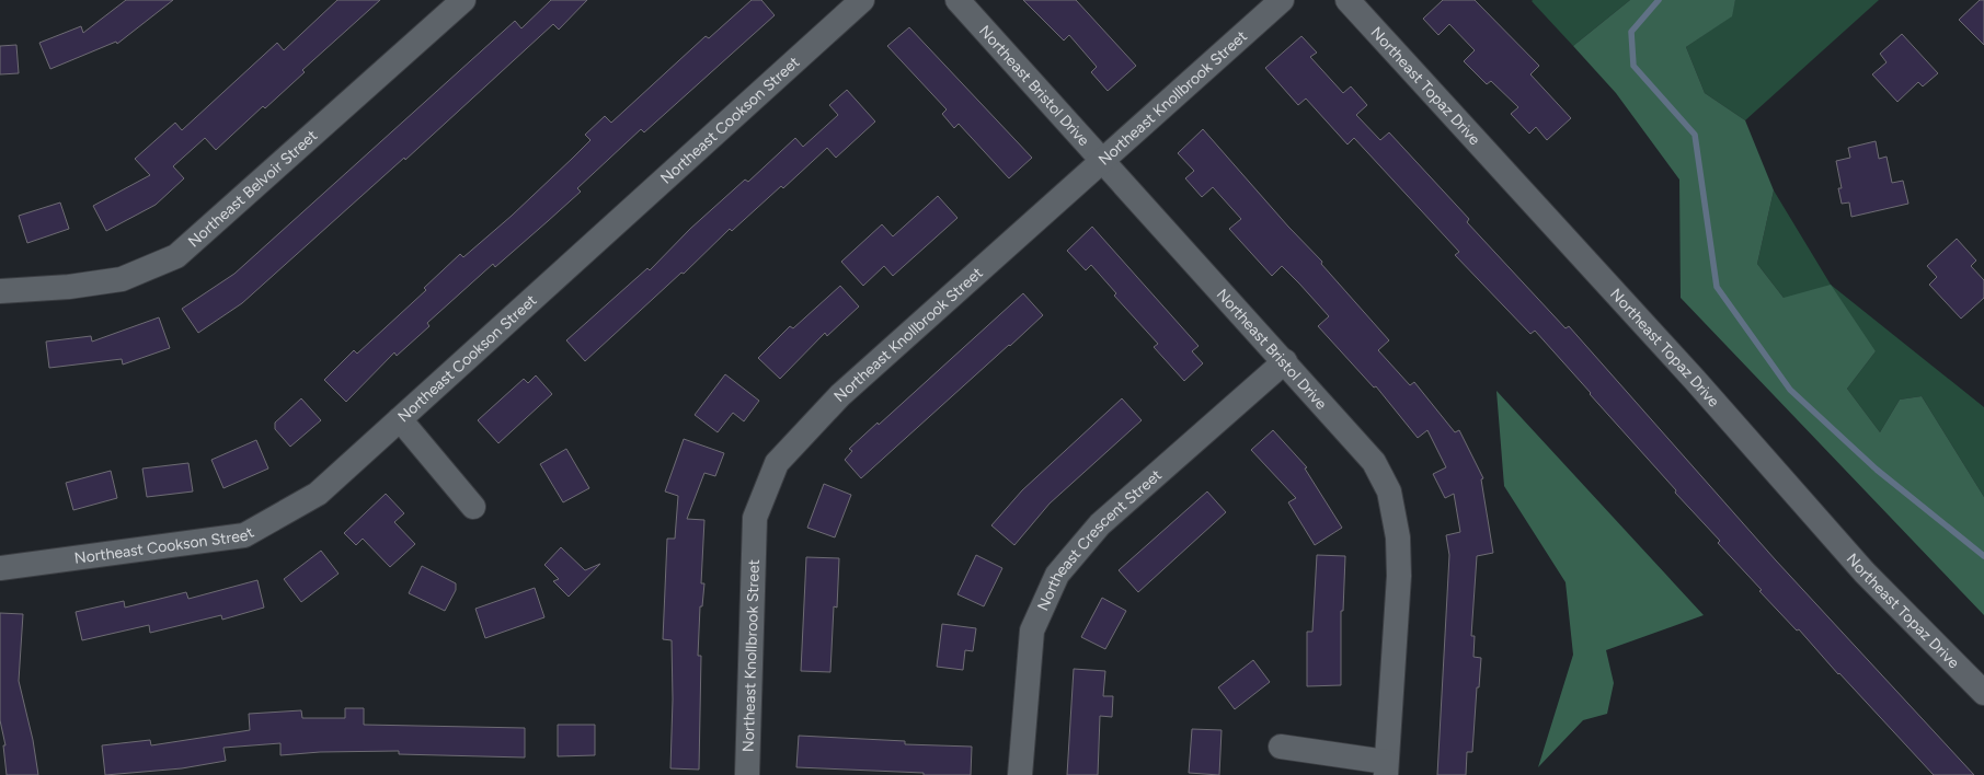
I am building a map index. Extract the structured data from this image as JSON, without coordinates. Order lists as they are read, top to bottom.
{
  "streets": {
    "street": [
      "Northeast Bristol Drive",
      "Northeast Topaz Drive",
      "Northeast Knollbrook Street",
      "Northeast Cookson Street",
      "Northeast Belvoir Street",
      "Northeast Crescent Street"
    ]
  },
  "crossings": [
    ["Northeast Bristol Drive", "Northeast Knollbrook Street"],
    ["Northeast Bristol Drive", "Northeast Crescent Street"]
  ]
}
